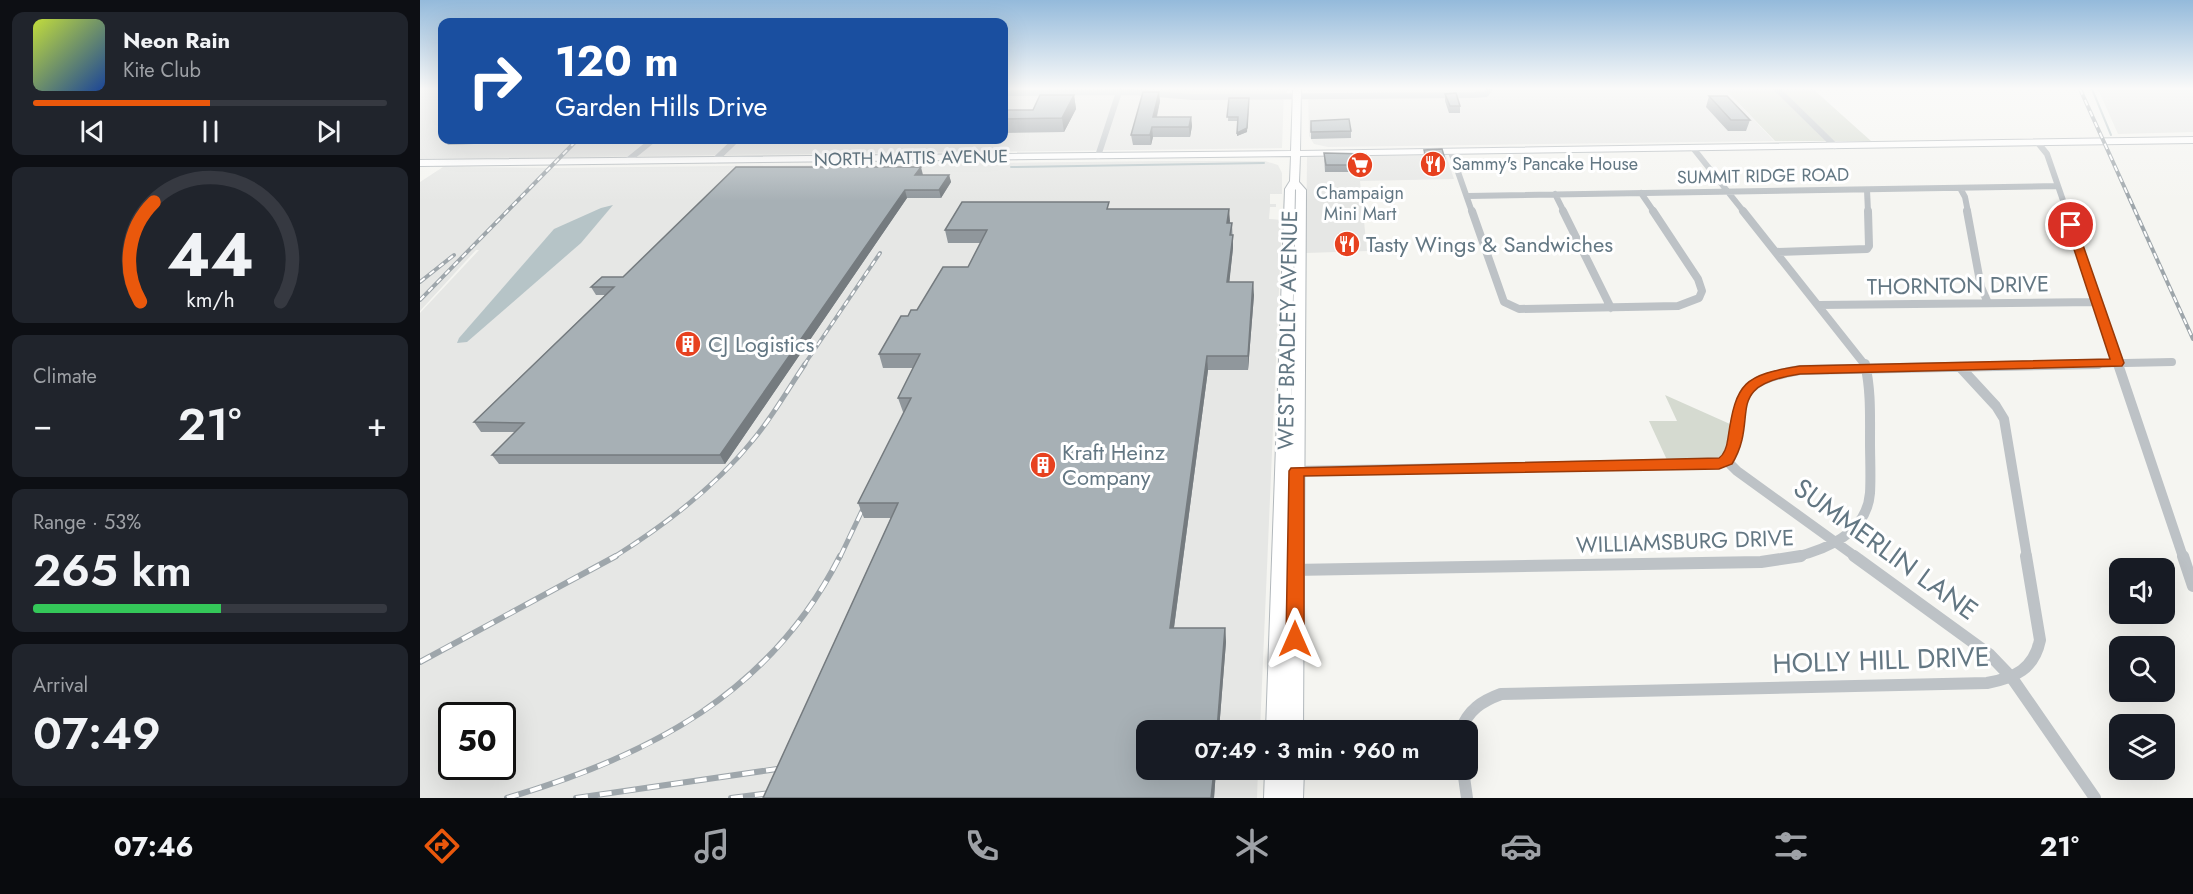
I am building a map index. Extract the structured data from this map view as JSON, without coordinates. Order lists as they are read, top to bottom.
{
  "streets": {
    "main road": ["NORTH MATTIS AVENUE", "WEST BRADLEY AVENUE"],
    "street": [
      "SUMMIT RIDGE ROAD",
      "THORNTON DRIVE",
      "WILLIAMSBURG DRIVE",
      "SUMMERLIN LANE",
      "HOLLY HILL DRIVE"
    ]
  },
  "crossings": [
    ["NORTH MATTIS AVENUE", "WEST BRADLEY AVENUE"],
    ["NORTH MATTIS AVENUE", "WILLIAMSBURG DRIVE"],
    ["SUMMIT RIDGE ROAD", "WILLIAMSBURG DRIVE"],
    ["THORNTON DRIVE", "WILLIAMSBURG DRIVE"],
    ["WEST BRADLEY AVENUE", "WILLIAMSBURG DRIVE"],
    ["WILLIAMSBURG DRIVE", "SUMMERLIN LANE"],
    ["SUMMERLIN LANE", "HOLLY HILL DRIVE"]
  ],
  "places": {
    "restaurant": ["Sammy's Pancake House", "Tasty Wings & Sandwiches"],
    "supermarket": ["Champaign Mini Mart"],
    "building": ["CJ Logistics", "Kraft Heinz Company"]
  },
  "page": {
    "turn": ["120 m", "Garden Hills Drive"],
    "song": ["Neon Rain", "Kite Club"],
    "tile": [
      "Climate",
      ["Range · 53%", "265 km"],
      ["Arrival", "07:49"]
    ],
    "heat": ["−", "21°", "+"],
    "limit": "50",
    "trip": "07:49 · 3 min · 960 m",
    "tabs": ["07:46", "21°"],
    "gauge": ["44", "km/h"]
  }
}
